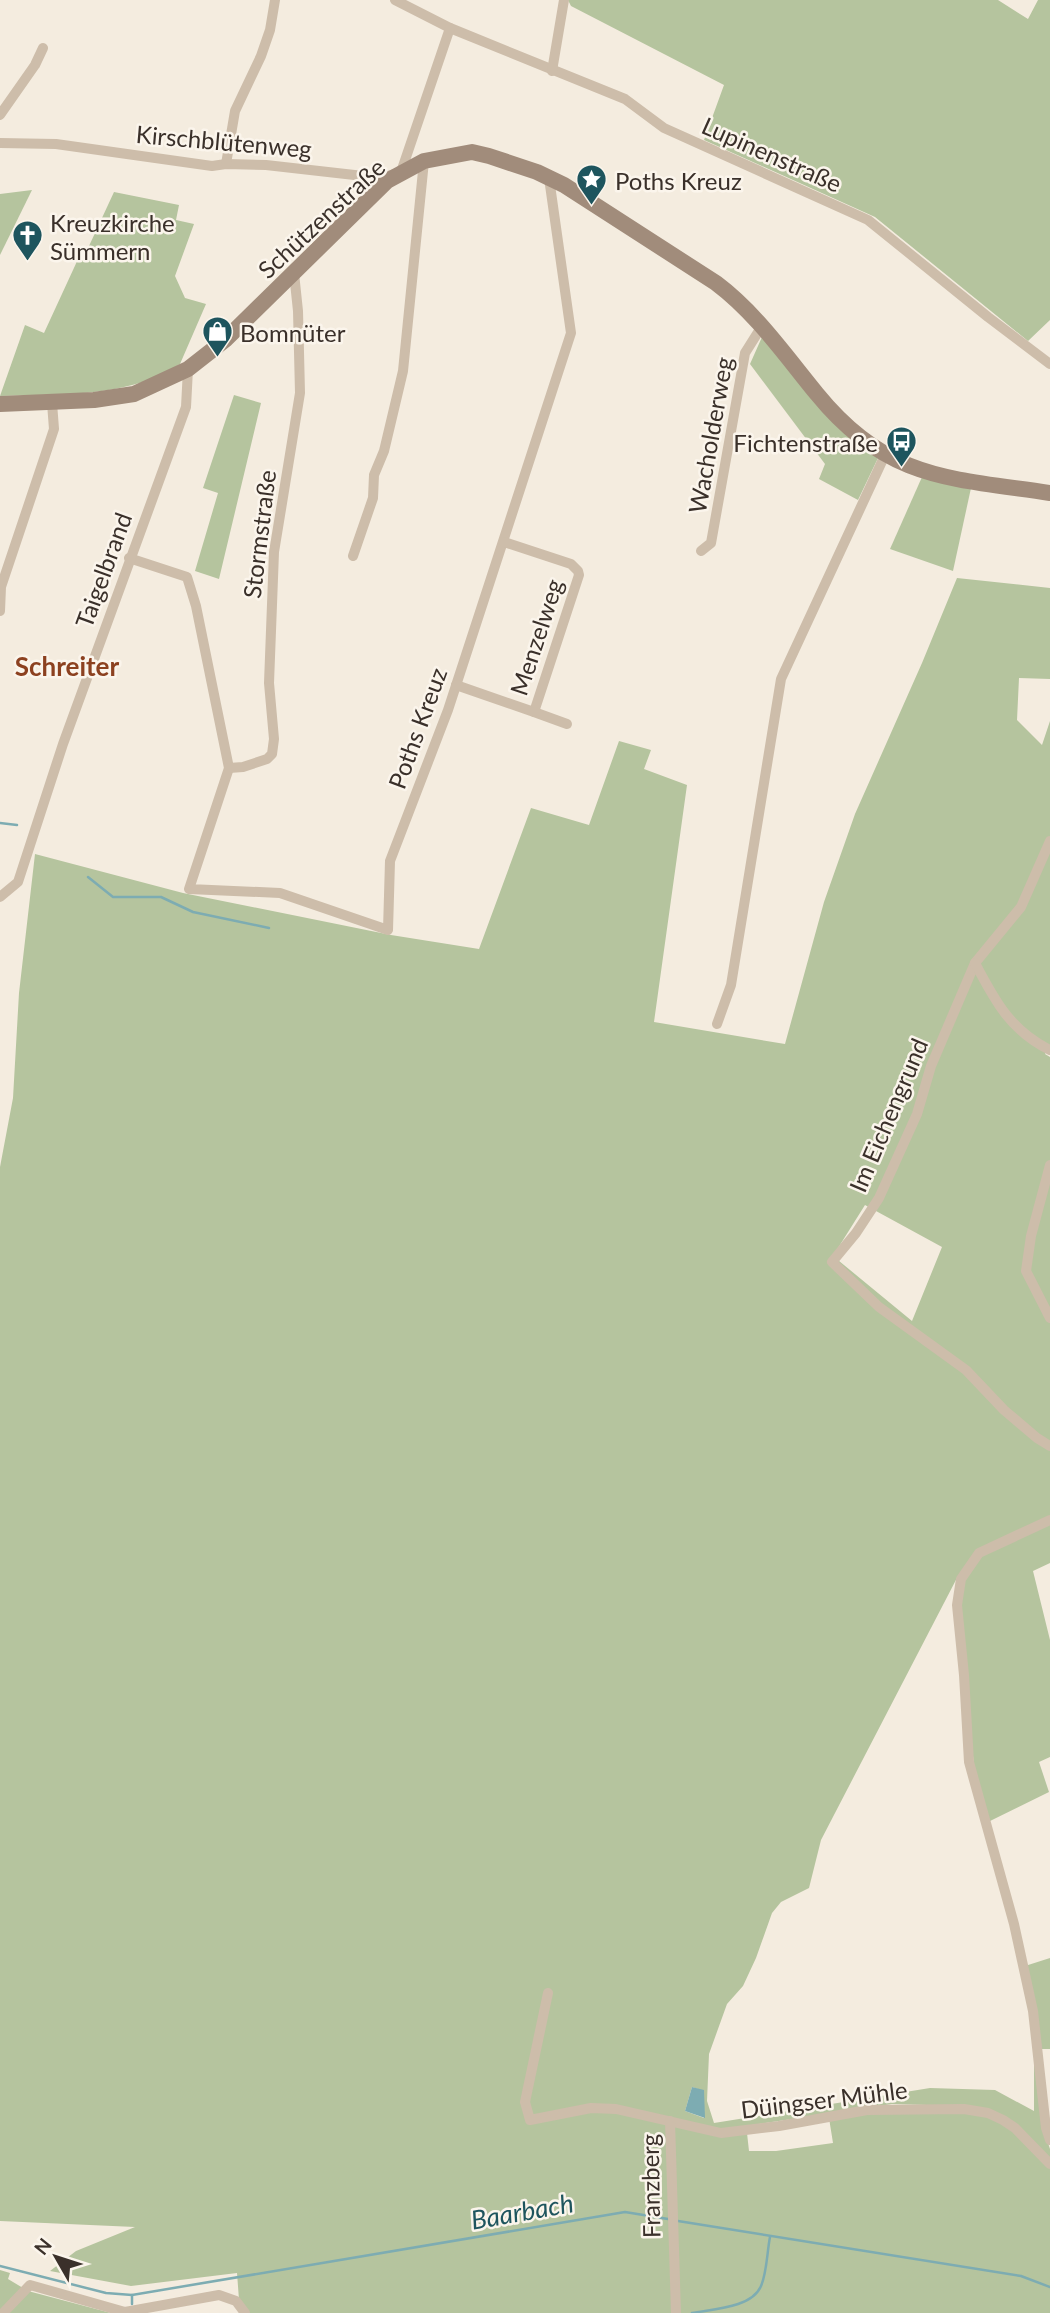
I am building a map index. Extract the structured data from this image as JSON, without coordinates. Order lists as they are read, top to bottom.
{
  "streets": {
    "street": [
      "Kirschblütenweg",
      "Lupinenstraße",
      "Schützenstraße",
      "Wacholderweg",
      "Stormstraße",
      "Taigelbrand",
      "Menzelweg",
      "Poths Kreuz",
      "Im Eichengrund",
      "Düingser Mühle",
      "Franzberg"
    ]
  },
  "crossings": [
    ["Kirschblütenweg", "Schützenstraße"],
    ["Schützenstraße", "Wacholderweg"],
    ["Schützenstraße", "Stormstraße"],
    ["Schützenstraße", "Taigelbrand"],
    ["Schützenstraße", "Poths Kreuz"],
    ["Stormstraße", "Poths Kreuz"],
    ["Menzelweg", "Poths Kreuz"],
    ["Düingser Mühle", "Franzberg"]
  ],
  "districts": ["Schreiter"],
  "water": ["Baarbach"],
  "places": {
    "place": ["Poths Kreuz"],
    "church": ["Kreuzkirche Sümmern"],
    "shop": ["Bomnüter"],
    "bus stop": ["Fichtenstraße"]
  },
  "north": "top left"
}
